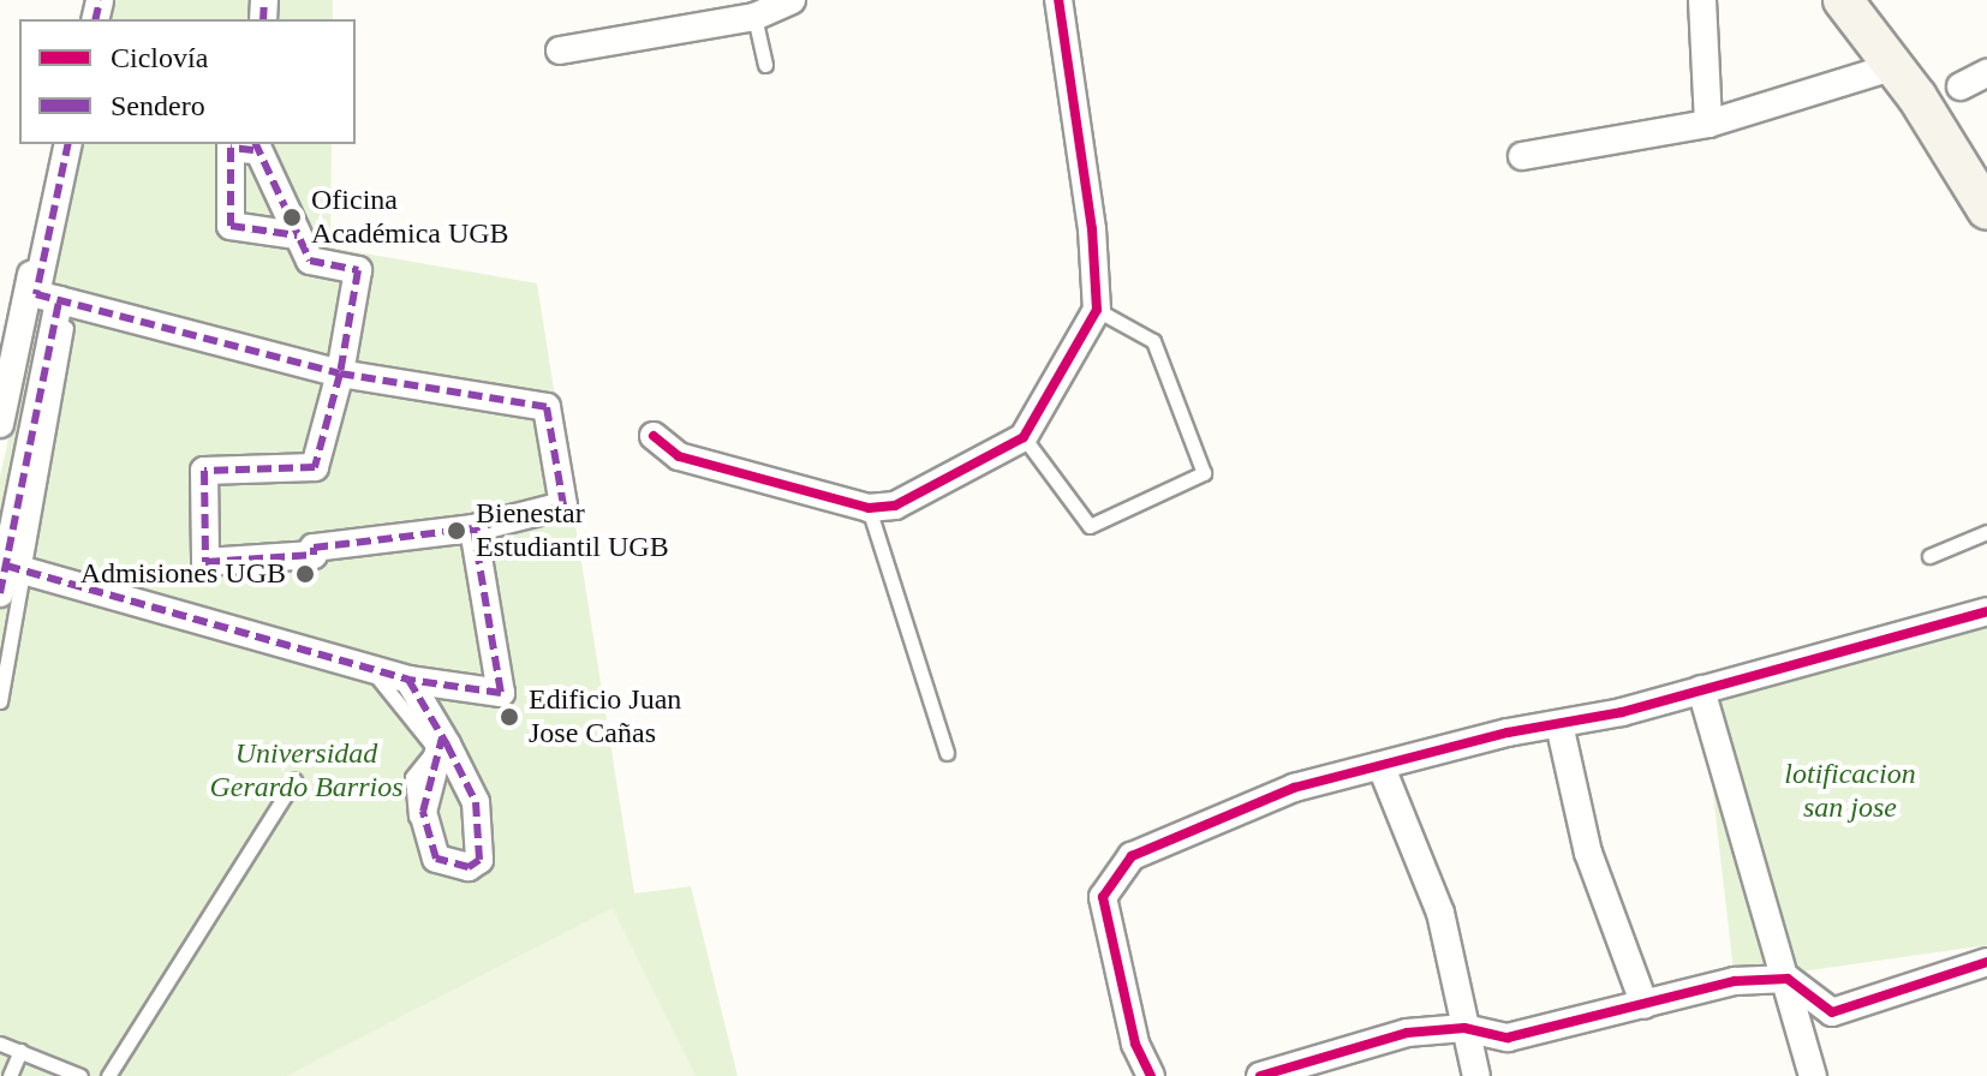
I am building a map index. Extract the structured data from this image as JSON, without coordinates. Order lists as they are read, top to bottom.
{
  "parks": ["Universidad Gerardo Barrios", "lotificacion san jose"],
  "places": [
    "Oficina Académica UGB",
    "Bienestar Estudiantil UGB",
    "Admisiones UGB",
    "Edificio Juan Jose Cañas"
  ],
  "legend": ["Ciclovía", "Sendero"]
}
